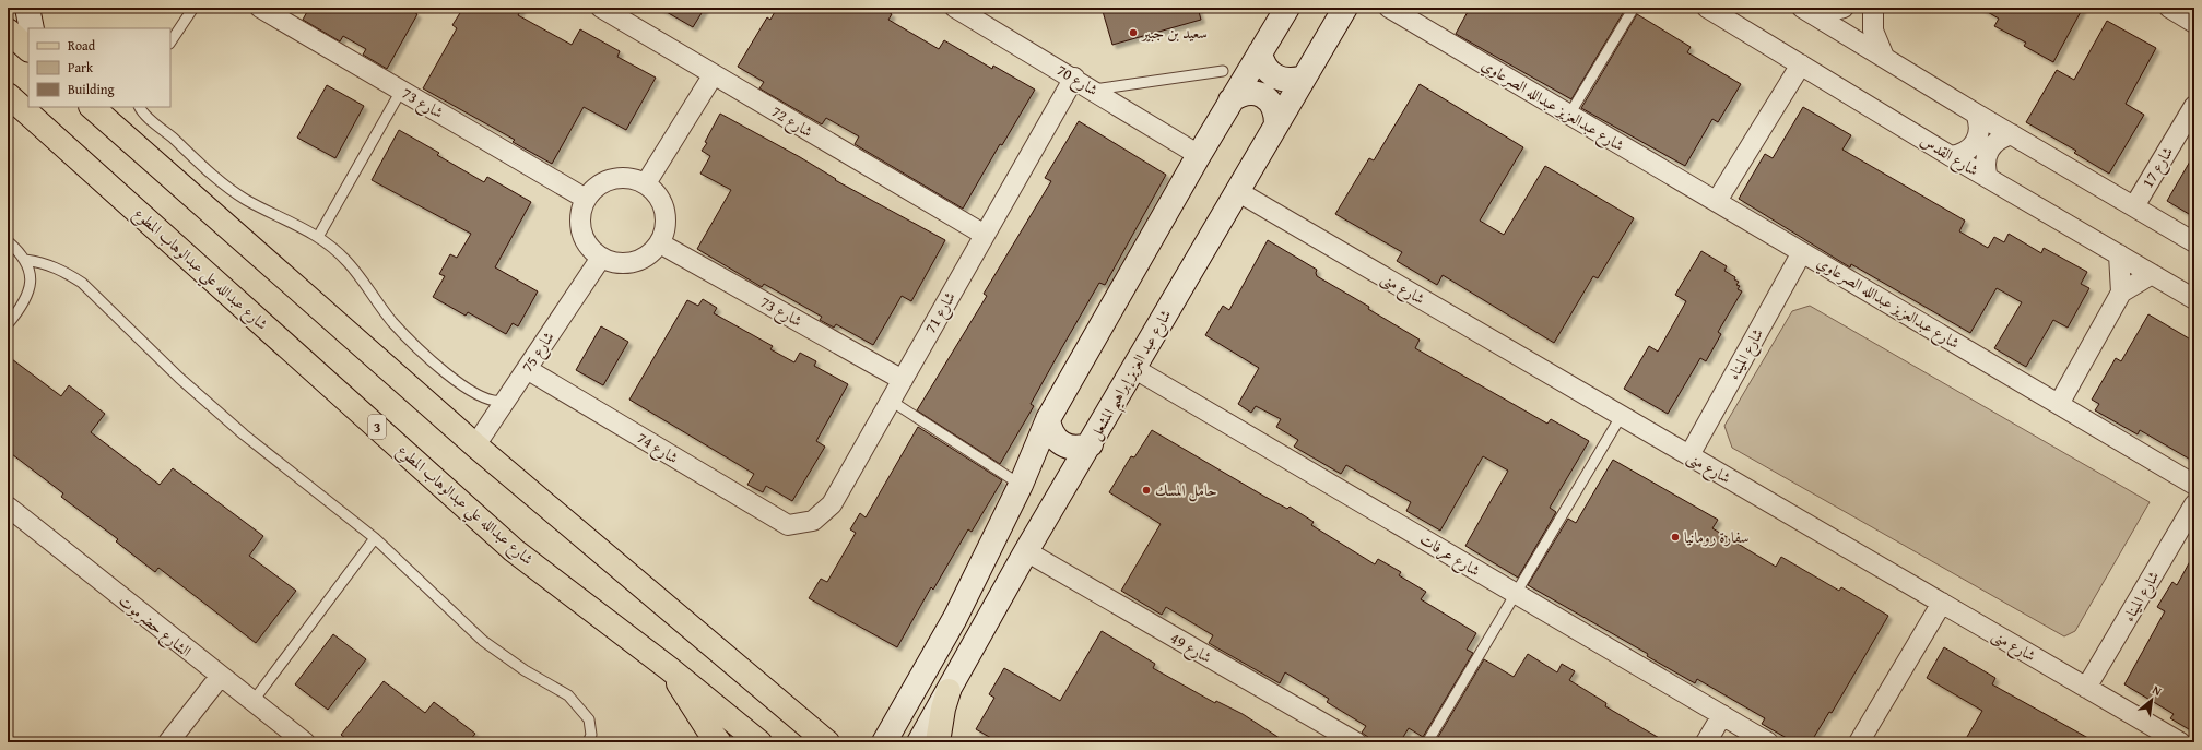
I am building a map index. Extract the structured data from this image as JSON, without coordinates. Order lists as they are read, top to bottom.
{
  "streets": {
    "main road": ["شارع عبدالله علي عبدالوهاب المطوع", "شارع عبد العزيز إبراهيم المشعل", "3"],
    "street": [
      "شارع 70",
      "شارع 73",
      "شارع عبدالعزيز عبدالله الصرعاوي",
      "شارع 72",
      "شارع القدس",
      "شارع 17",
      "شارع منى",
      "شارع 71",
      "شارع 75",
      "شارع الميناء",
      "شارع 74",
      "شارع عرفات",
      "الشارع حضرموت",
      "شارع 49"
    ]
  },
  "crossings": [
    ["شارع 70", "شارع 71"],
    ["شارع 73", "شارع 71"],
    ["شارع 73", "شارع 75"],
    ["شارع عبدالعزيز عبدالله الصرعاوي", "شارع الميناء"],
    ["شارع 72", "شارع 71"],
    ["شارع منى", "شارع الميناء"],
    ["شارع منى", "شارع عبد العزيز إبراهيم المشعل"],
    ["شارع 71", "شارع 74"],
    ["شارع 75", "شارع 74"],
    ["شارع عبد العزيز إبراهيم المشعل", "شارع عرفات"],
    ["شارع عبد العزيز إبراهيم المشعل", "شارع 49"]
  ],
  "places": ["سعيد بن جبير", "حامل المسك", "سفارة رومانيا"],
  "legend": ["Road", "Park", "Building"],
  "north": "top right"
}
